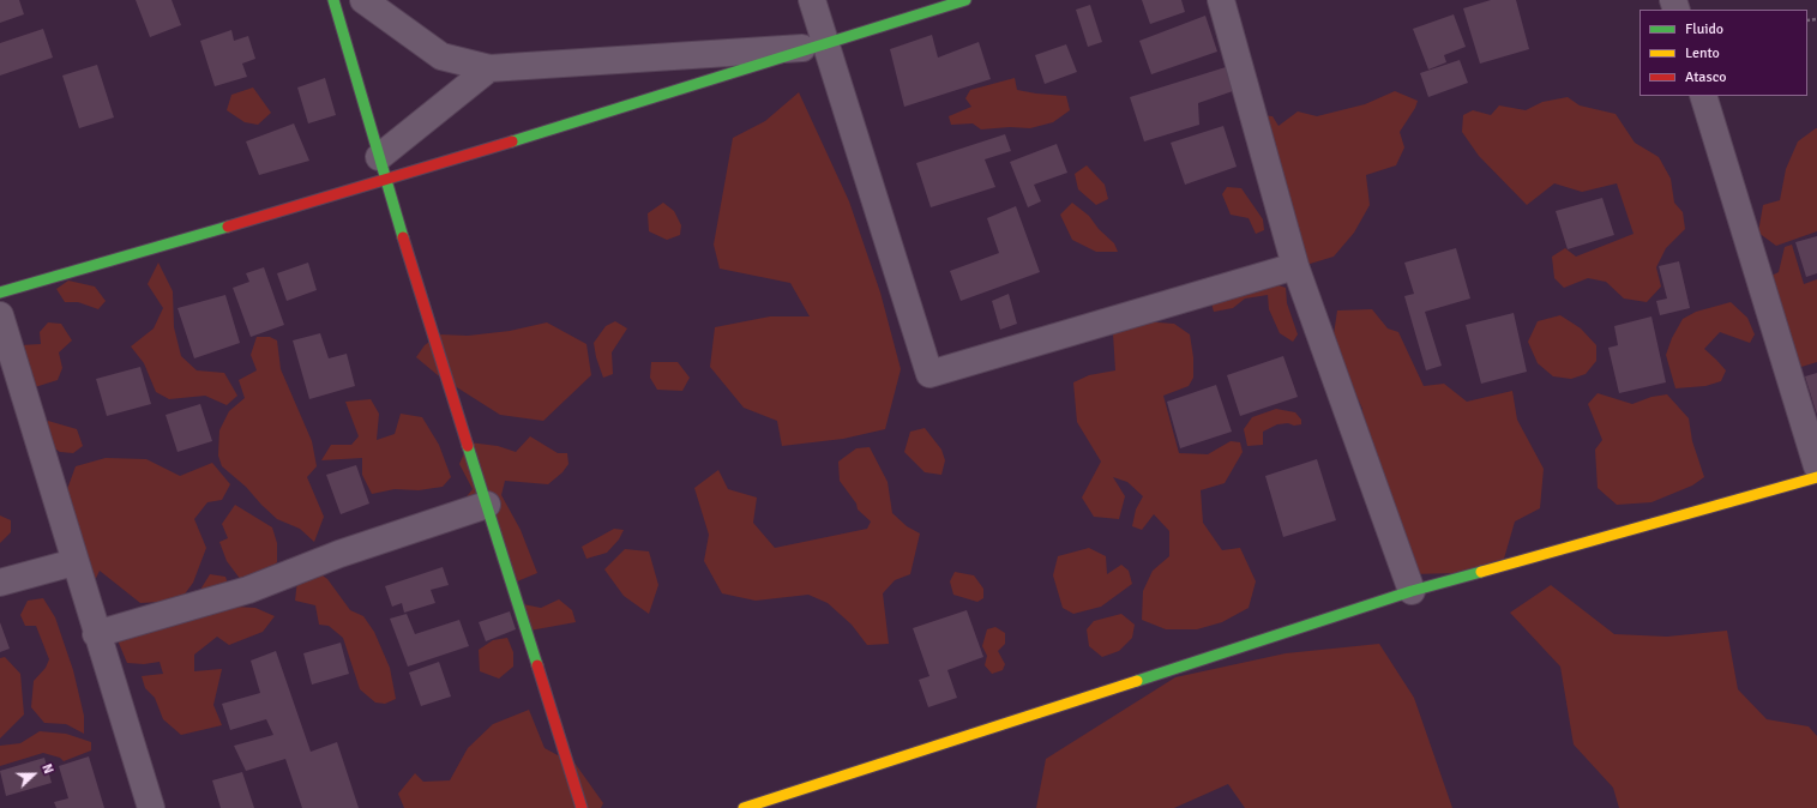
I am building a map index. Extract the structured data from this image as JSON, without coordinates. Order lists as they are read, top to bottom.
{
  "legend": ["Fluido", "Lento", "Atasco"],
  "north": "right"
}
